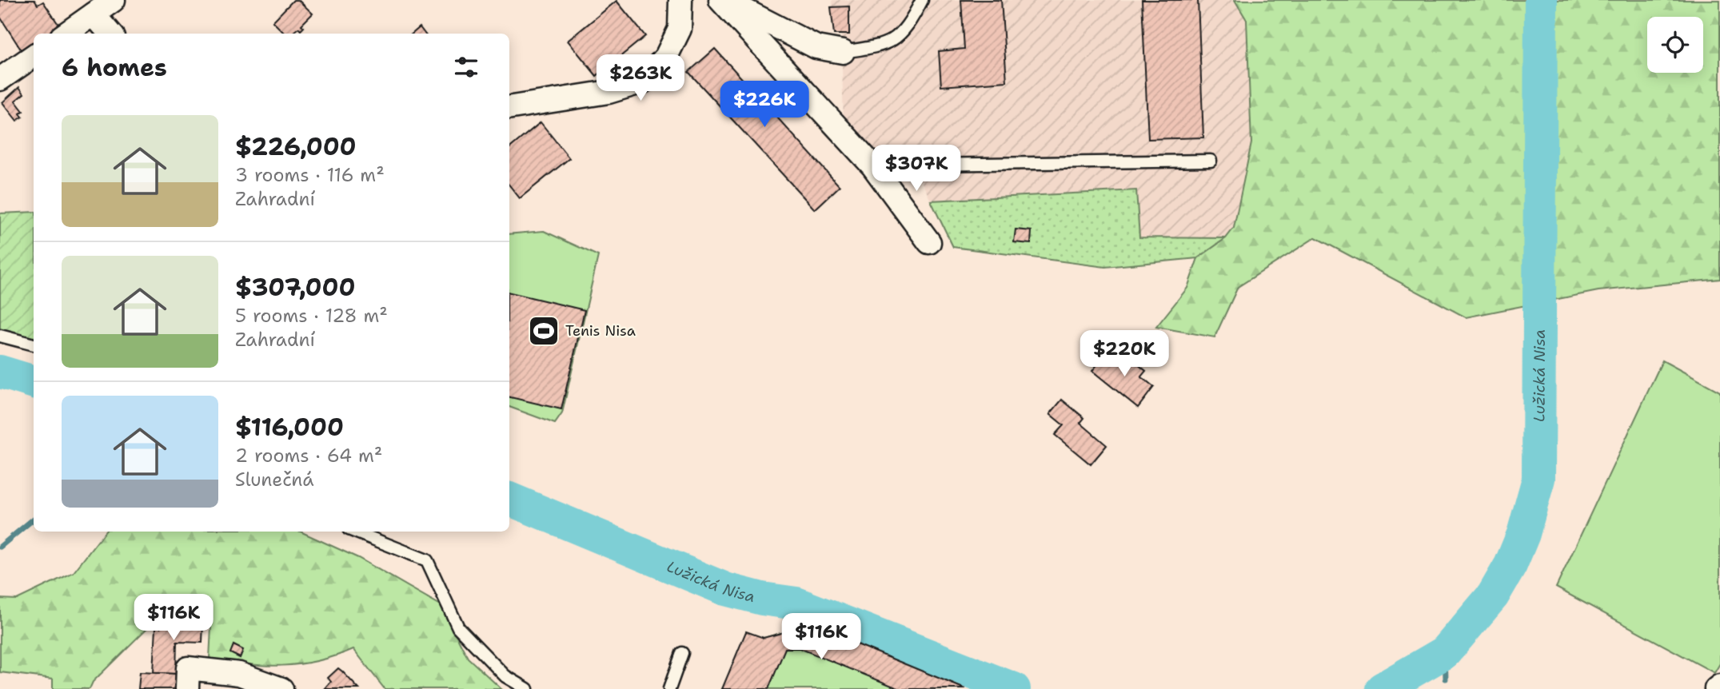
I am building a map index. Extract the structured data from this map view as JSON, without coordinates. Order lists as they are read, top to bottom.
{
  "water": ["Lužická Nisa"],
  "places": {
    "sports": ["Tenis Nisa"]
  },
  "page": {
    "heading": "6 homes",
    "price": [
      "$263K",
      "$226K",
      "$307K",
      "$220K",
      "$116K",
      "$116K"
    ],
    "list": [
      {
        "name": "$226,000",
        "note": "3 rooms · 116 m² · Zahradní"
      },
      {
        "name": "$307,000",
        "note": "5 rooms · 128 m² · Zahradní"
      },
      {
        "name": "$116,000",
        "note": "2 rooms · 64 m² · Slunečná"
      }
    ]
  }
}
